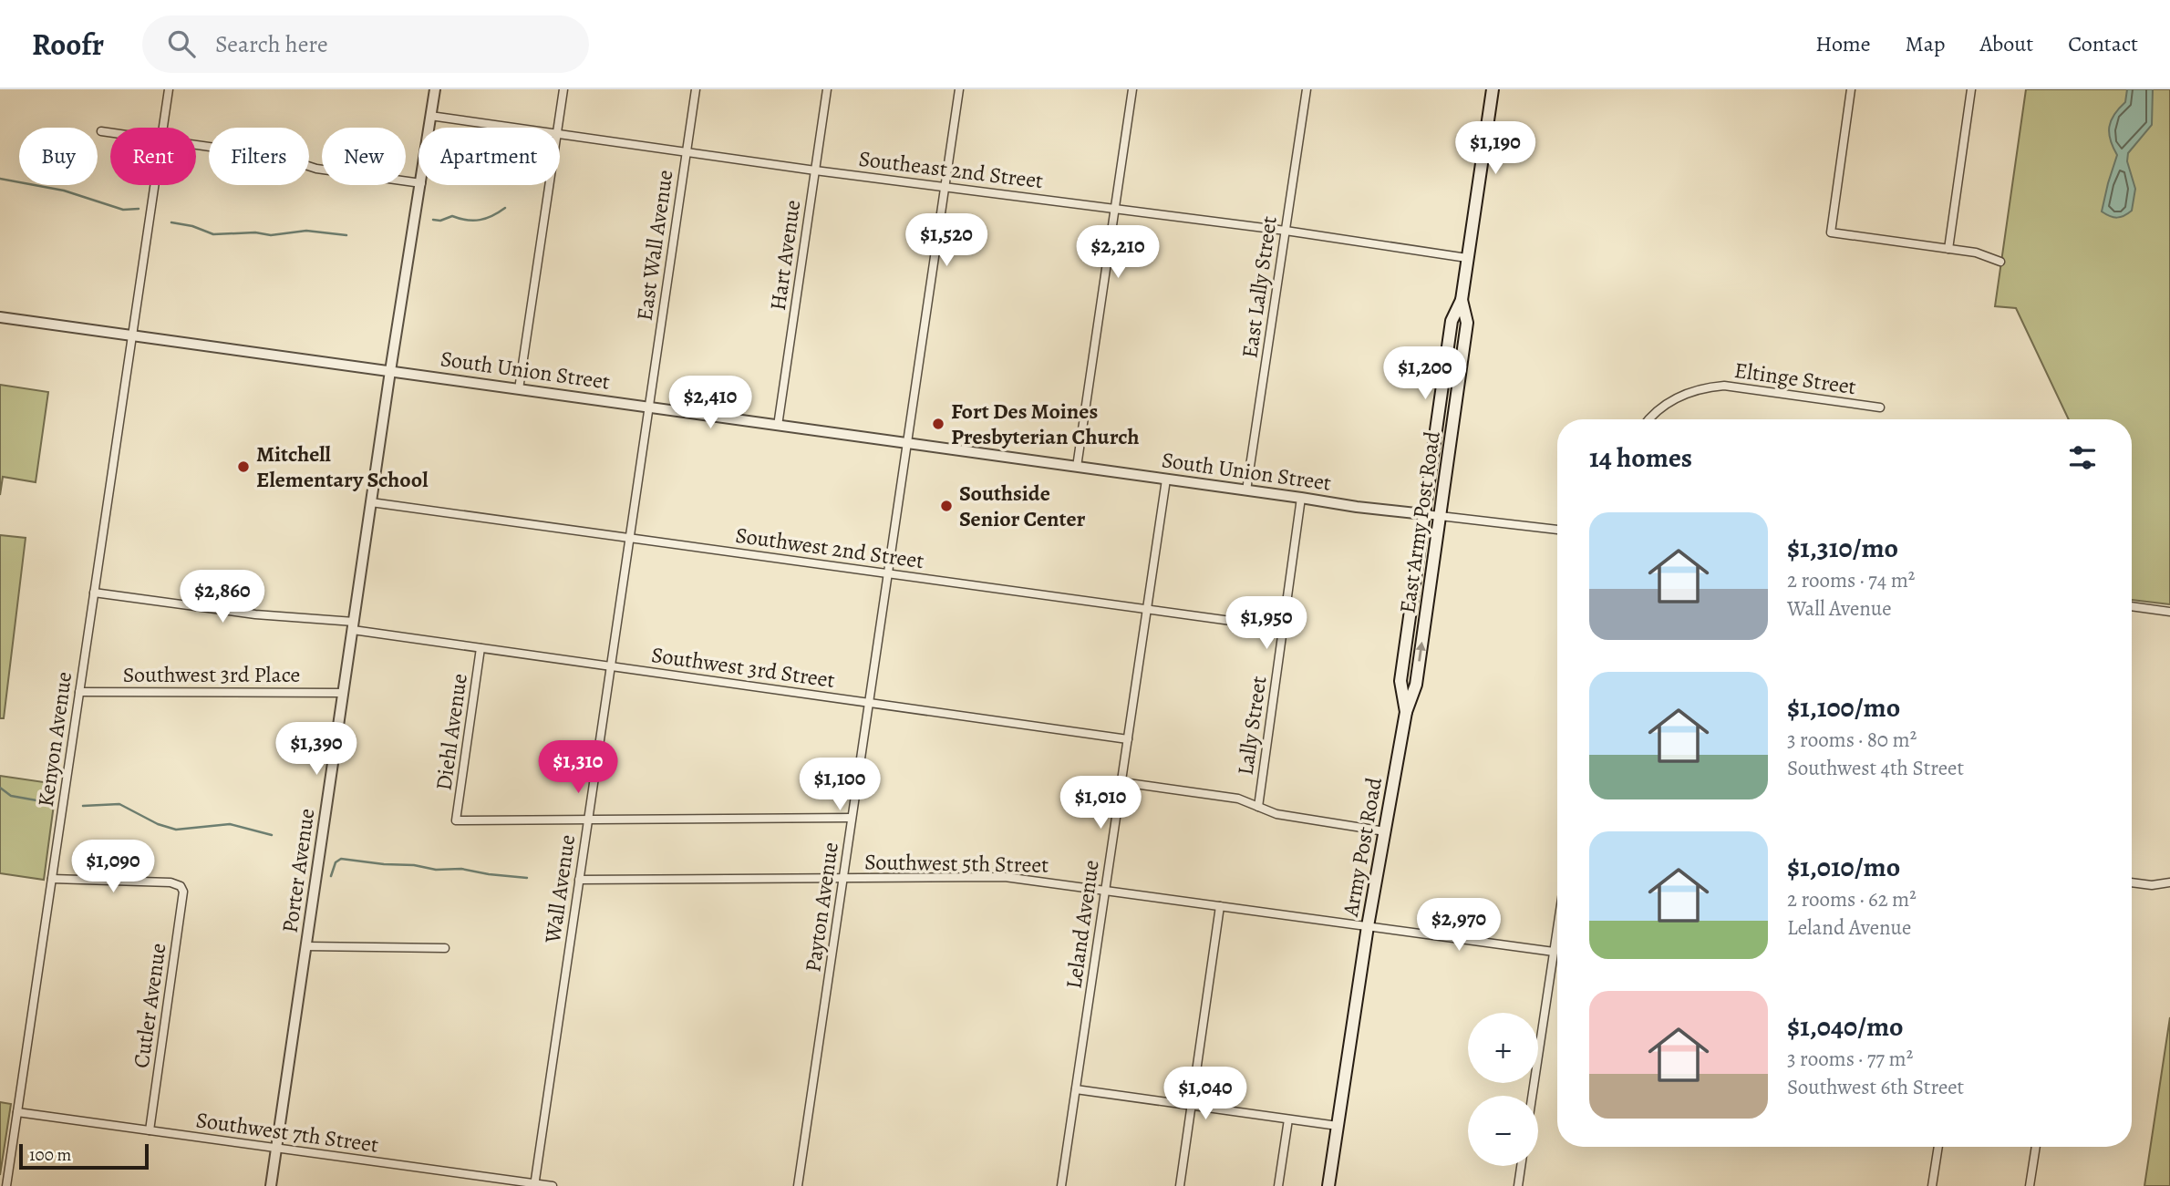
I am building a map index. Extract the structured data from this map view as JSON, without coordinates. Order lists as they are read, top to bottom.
{
  "streets": {
    "main road": ["East Army Post Road", "Army Post Road"],
    "street": [
      "Southeast 2nd Street",
      "East Wall Avenue",
      "Hart Avenue",
      "East Lally Street",
      "South Union Street",
      "Eltinge Street",
      "Southwest 2nd Street",
      "Southwest 3rd Street",
      "Southwest 3rd Place",
      "Lally Street",
      "Diehl Avenue",
      "Kenyon Avenue",
      "Southwest 5th Street",
      "Porter Avenue",
      "Wall Avenue",
      "Payton Avenue",
      "Leland Avenue",
      "Cutler Avenue",
      "Southwest 7th Street"
    ]
  },
  "crossings": [
    ["Southeast 2nd Street", "East Wall Avenue"],
    ["Southeast 2nd Street", "Hart Avenue"],
    ["Southeast 2nd Street", "East Lally Street"],
    ["Southeast 2nd Street", "East Army Post Road"],
    ["Southeast 2nd Street", "Porter Avenue"],
    ["Southeast 2nd Street", "Payton Avenue"],
    ["East Wall Avenue", "South Union Street"],
    ["East Wall Avenue", "Wall Avenue"],
    ["Hart Avenue", "South Union Street"],
    ["East Lally Street", "South Union Street"],
    ["South Union Street", "East Army Post Road"],
    ["South Union Street", "Lally Street"],
    ["South Union Street", "Kenyon Avenue"],
    ["South Union Street", "Army Post Road"],
    ["South Union Street", "Porter Avenue"],
    ["South Union Street", "Wall Avenue"],
    ["South Union Street", "Payton Avenue"],
    ["South Union Street", "Leland Avenue"],
    ["East Army Post Road", "Army Post Road"],
    ["Southwest 2nd Street", "Lally Street"],
    ["Southwest 2nd Street", "Porter Avenue"],
    ["Southwest 2nd Street", "Wall Avenue"],
    ["Southwest 2nd Street", "Payton Avenue"],
    ["Southwest 2nd Street", "Leland Avenue"],
    ["Southwest 3rd Street", "Diehl Avenue"],
    ["Southwest 3rd Street", "Kenyon Avenue"],
    ["Southwest 3rd Street", "Porter Avenue"],
    ["Southwest 3rd Street", "Wall Avenue"],
    ["Southwest 3rd Street", "Payton Avenue"],
    ["Southwest 3rd Street", "Leland Avenue"],
    ["Southwest 3rd Place", "Kenyon Avenue"],
    ["Southwest 3rd Place", "Porter Avenue"],
    ["Diehl Avenue", "Wall Avenue"],
    ["Kenyon Avenue", "Cutler Avenue"],
    ["Kenyon Avenue", "Southwest 7th Street"],
    ["Army Post Road", "Southwest 5th Street"],
    ["Southwest 5th Street", "Wall Avenue"],
    ["Southwest 5th Street", "Payton Avenue"],
    ["Southwest 5th Street", "Leland Avenue"],
    ["Porter Avenue", "Southwest 7th Street"],
    ["Wall Avenue", "Southwest 7th Street"],
    ["Cutler Avenue", "Southwest 7th Street"]
  ],
  "places": ["Fort Des Moines Presbyterian Church", "Mitchell Elementary School", "Southside Senior Center"],
  "scale_bar": "100 m",
  "page": {
    "header": "Roofr",
    "search": "Search here",
    "nav": [
      "Home",
      "Map",
      "About",
      "Contact"
    ],
    "price": [
      "$1,190",
      "$1,520",
      "$2,210",
      "$1,200",
      "$2,410",
      "$2,860",
      "$1,950",
      "$1,390",
      "$1,310",
      "$1,100",
      "$1,010",
      "$1,090",
      "$2,970",
      "$1,040"
    ],
    "chip": [
      "Buy",
      "Rent",
      "Filters",
      "New",
      "Apartment"
    ],
    "heading": "14 homes",
    "list": [
      {
        "name": "$1,310/mo",
        "note": "2 rooms · 74 m² · Wall Avenue"
      },
      {
        "name": "$1,100/mo",
        "note": "3 rooms · 80 m² · Southwest 4th Street"
      },
      {
        "name": "$1,010/mo",
        "note": "2 rooms · 62 m² · Leland Avenue"
      },
      {
        "name": "$1,040/mo",
        "note": "3 rooms · 77 m² · Southwest 6th Street"
      }
    ],
    "map_buttons": ["+", "−"],
    "scale": "100 m"
  }
}
